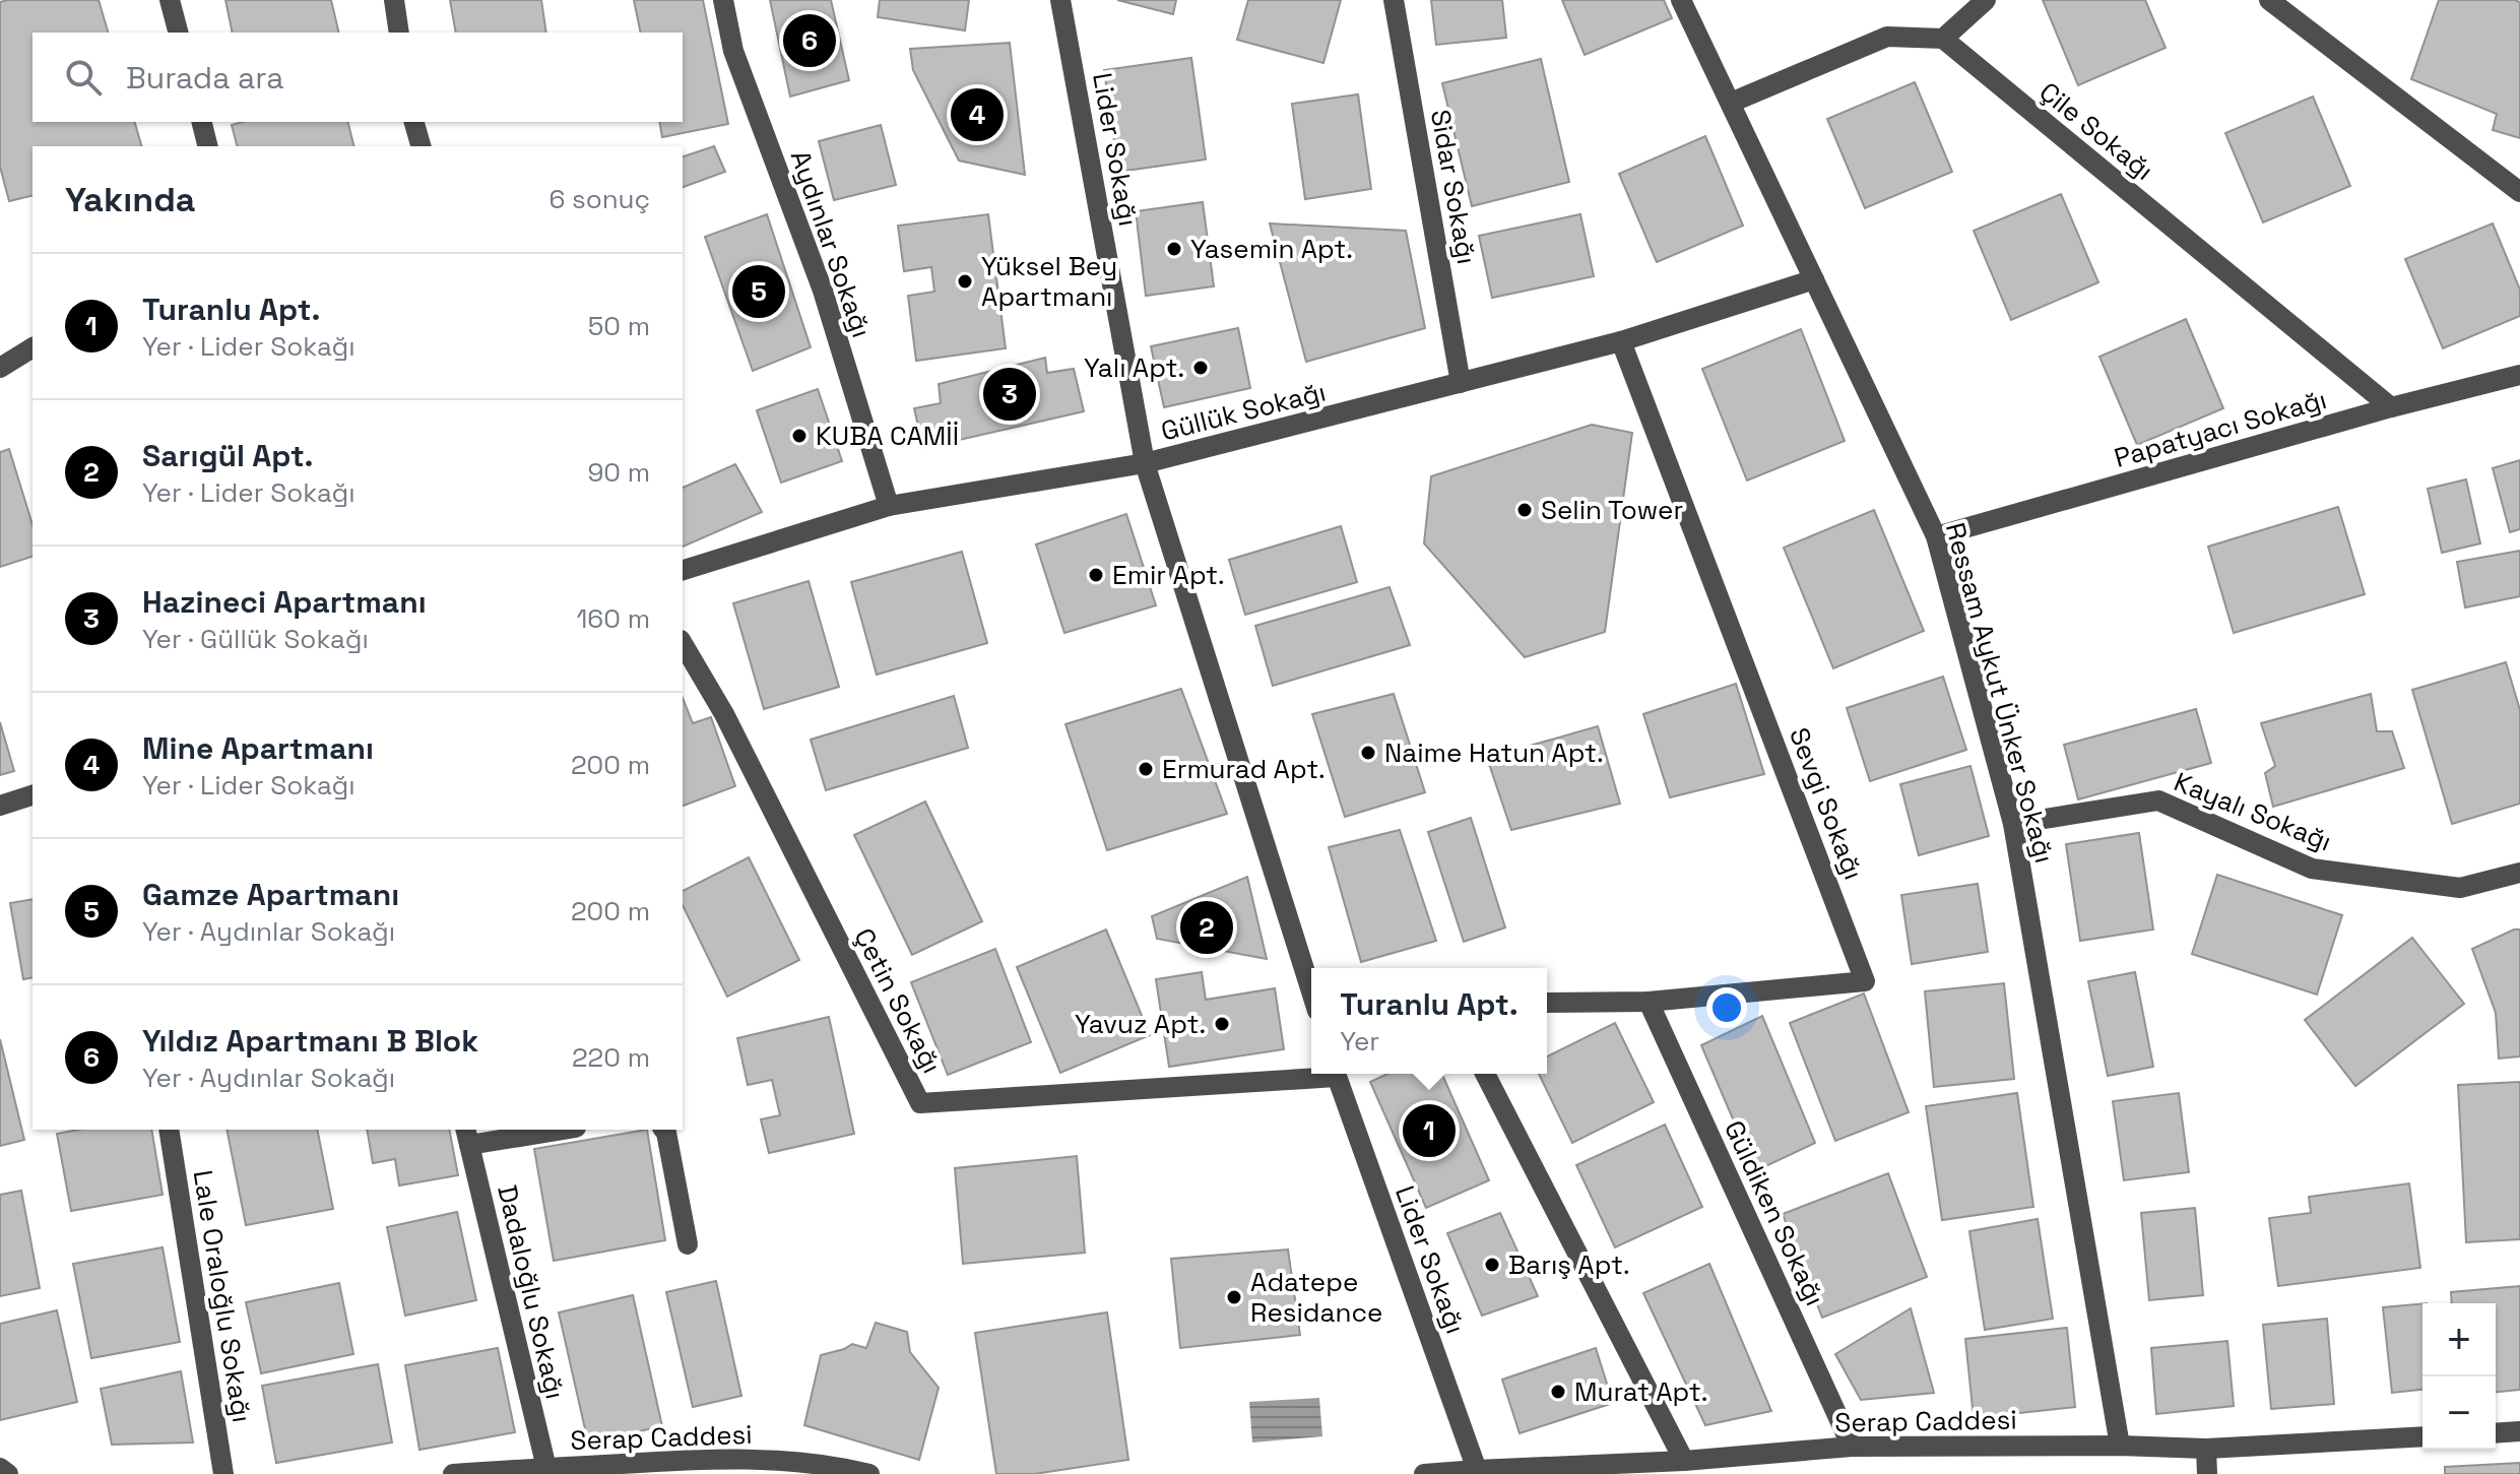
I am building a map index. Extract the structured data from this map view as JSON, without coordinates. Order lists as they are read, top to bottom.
{
  "streets": {
    "street": [
      "Çile Sokağı",
      "Lider Sokağı",
      "Sidar Sokağı",
      "Aydınlar Sokağı",
      "Güllük Sokağı",
      "Papatyacı Sokağı",
      "Ressam Aykut Ünker Sokağı",
      "Sevgi Sokağı",
      "Kayalı Sokağı",
      "Çetin Sokağı",
      "Güldiken Sokağı",
      "Dadaloğlu Sokağı",
      "Lale Oraloğlu Sokağı",
      "Serap Caddesi"
    ]
  },
  "crossings": [
    ["Çile Sokağı", "Papatyacı Sokağı"],
    ["Lider Sokağı", "Güllük Sokağı"],
    ["Lider Sokağı", "Serap Caddesi"],
    ["Sidar Sokağı", "Güllük Sokağı"],
    ["Aydınlar Sokağı", "Güllük Sokağı"],
    ["Güllük Sokağı", "Ressam Aykut Ünker Sokağı"],
    ["Güllük Sokağı", "Sevgi Sokağı"],
    ["Papatyacı Sokağı", "Ressam Aykut Ünker Sokağı"],
    ["Ressam Aykut Ünker Sokağı", "Kayalı Sokağı"],
    ["Ressam Aykut Ünker Sokağı", "Serap Caddesi"],
    ["Sevgi Sokağı", "Güldiken Sokağı"],
    ["Güldiken Sokağı", "Serap Caddesi"],
    ["Dadaloğlu Sokağı", "Serap Caddesi"]
  ],
  "places": [
    "Yasemin Apt.",
    "Yüksel Bey Apartmanı",
    "Yalı Apt.",
    "KUBA CAMİİ",
    "Selin Tower",
    "Emir Apt.",
    "Naime Hatun Apt.",
    "Ermurad Apt.",
    "Yavuz Apt.",
    "Barış Apt.",
    "Adatepe Residance",
    "Murat Apt."
  ],
  "page": {
    "pins": [
      "6",
      "4",
      "5",
      "3",
      "2",
      "1"
    ],
    "search": "Burada ara",
    "heading": ["Yakında", "6 sonuç"],
    "list": [
      {
        "mark": "1",
        "name": "Turanlu Apt.",
        "note": "Yer · Lider Sokağı",
        "value": "50 m"
      },
      {
        "mark": "2",
        "name": "Sarıgül Apt.",
        "note": "Yer · Lider Sokağı",
        "value": "90 m"
      },
      {
        "mark": "3",
        "name": "Hazineci Apartmanı",
        "note": "Yer · Güllük Sokağı",
        "value": "160 m"
      },
      {
        "mark": "4",
        "name": "Mine Apartmanı",
        "note": "Yer · Lider Sokağı",
        "value": "200 m"
      },
      {
        "mark": "5",
        "name": "Gamze Apartmanı",
        "note": "Yer · Aydınlar Sokağı",
        "value": "200 m"
      },
      {
        "mark": "6",
        "name": "Yıldız Apartmanı B Blok",
        "note": "Yer · Aydınlar Sokağı",
        "value": "220 m"
      }
    ],
    "popup": ["Turanlu Apt.", "Yer"],
    "map_buttons": ["+", "−"]
  }
}
